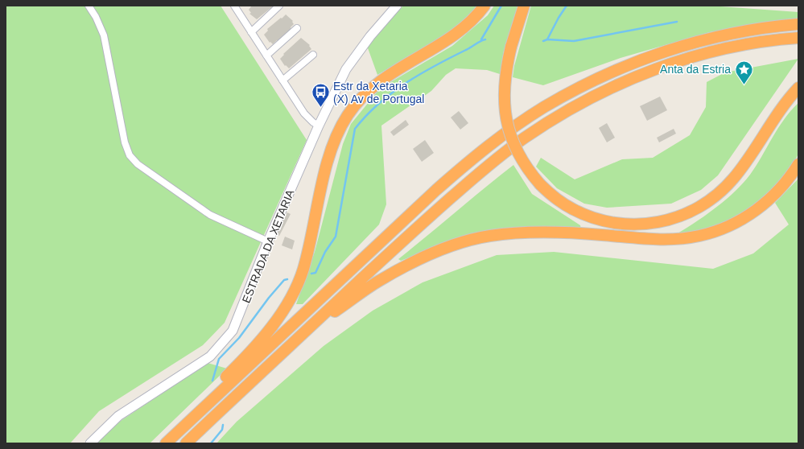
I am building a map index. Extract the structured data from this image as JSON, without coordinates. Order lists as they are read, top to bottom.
{
  "streets": {
    "street": ["ESTRADA DA XETARIA"]
  },
  "places": {
    "place": ["Anta da Estria"],
    "bus stop": ["Estr da Xetaria (X) Av de Portugal"]
  }
}
